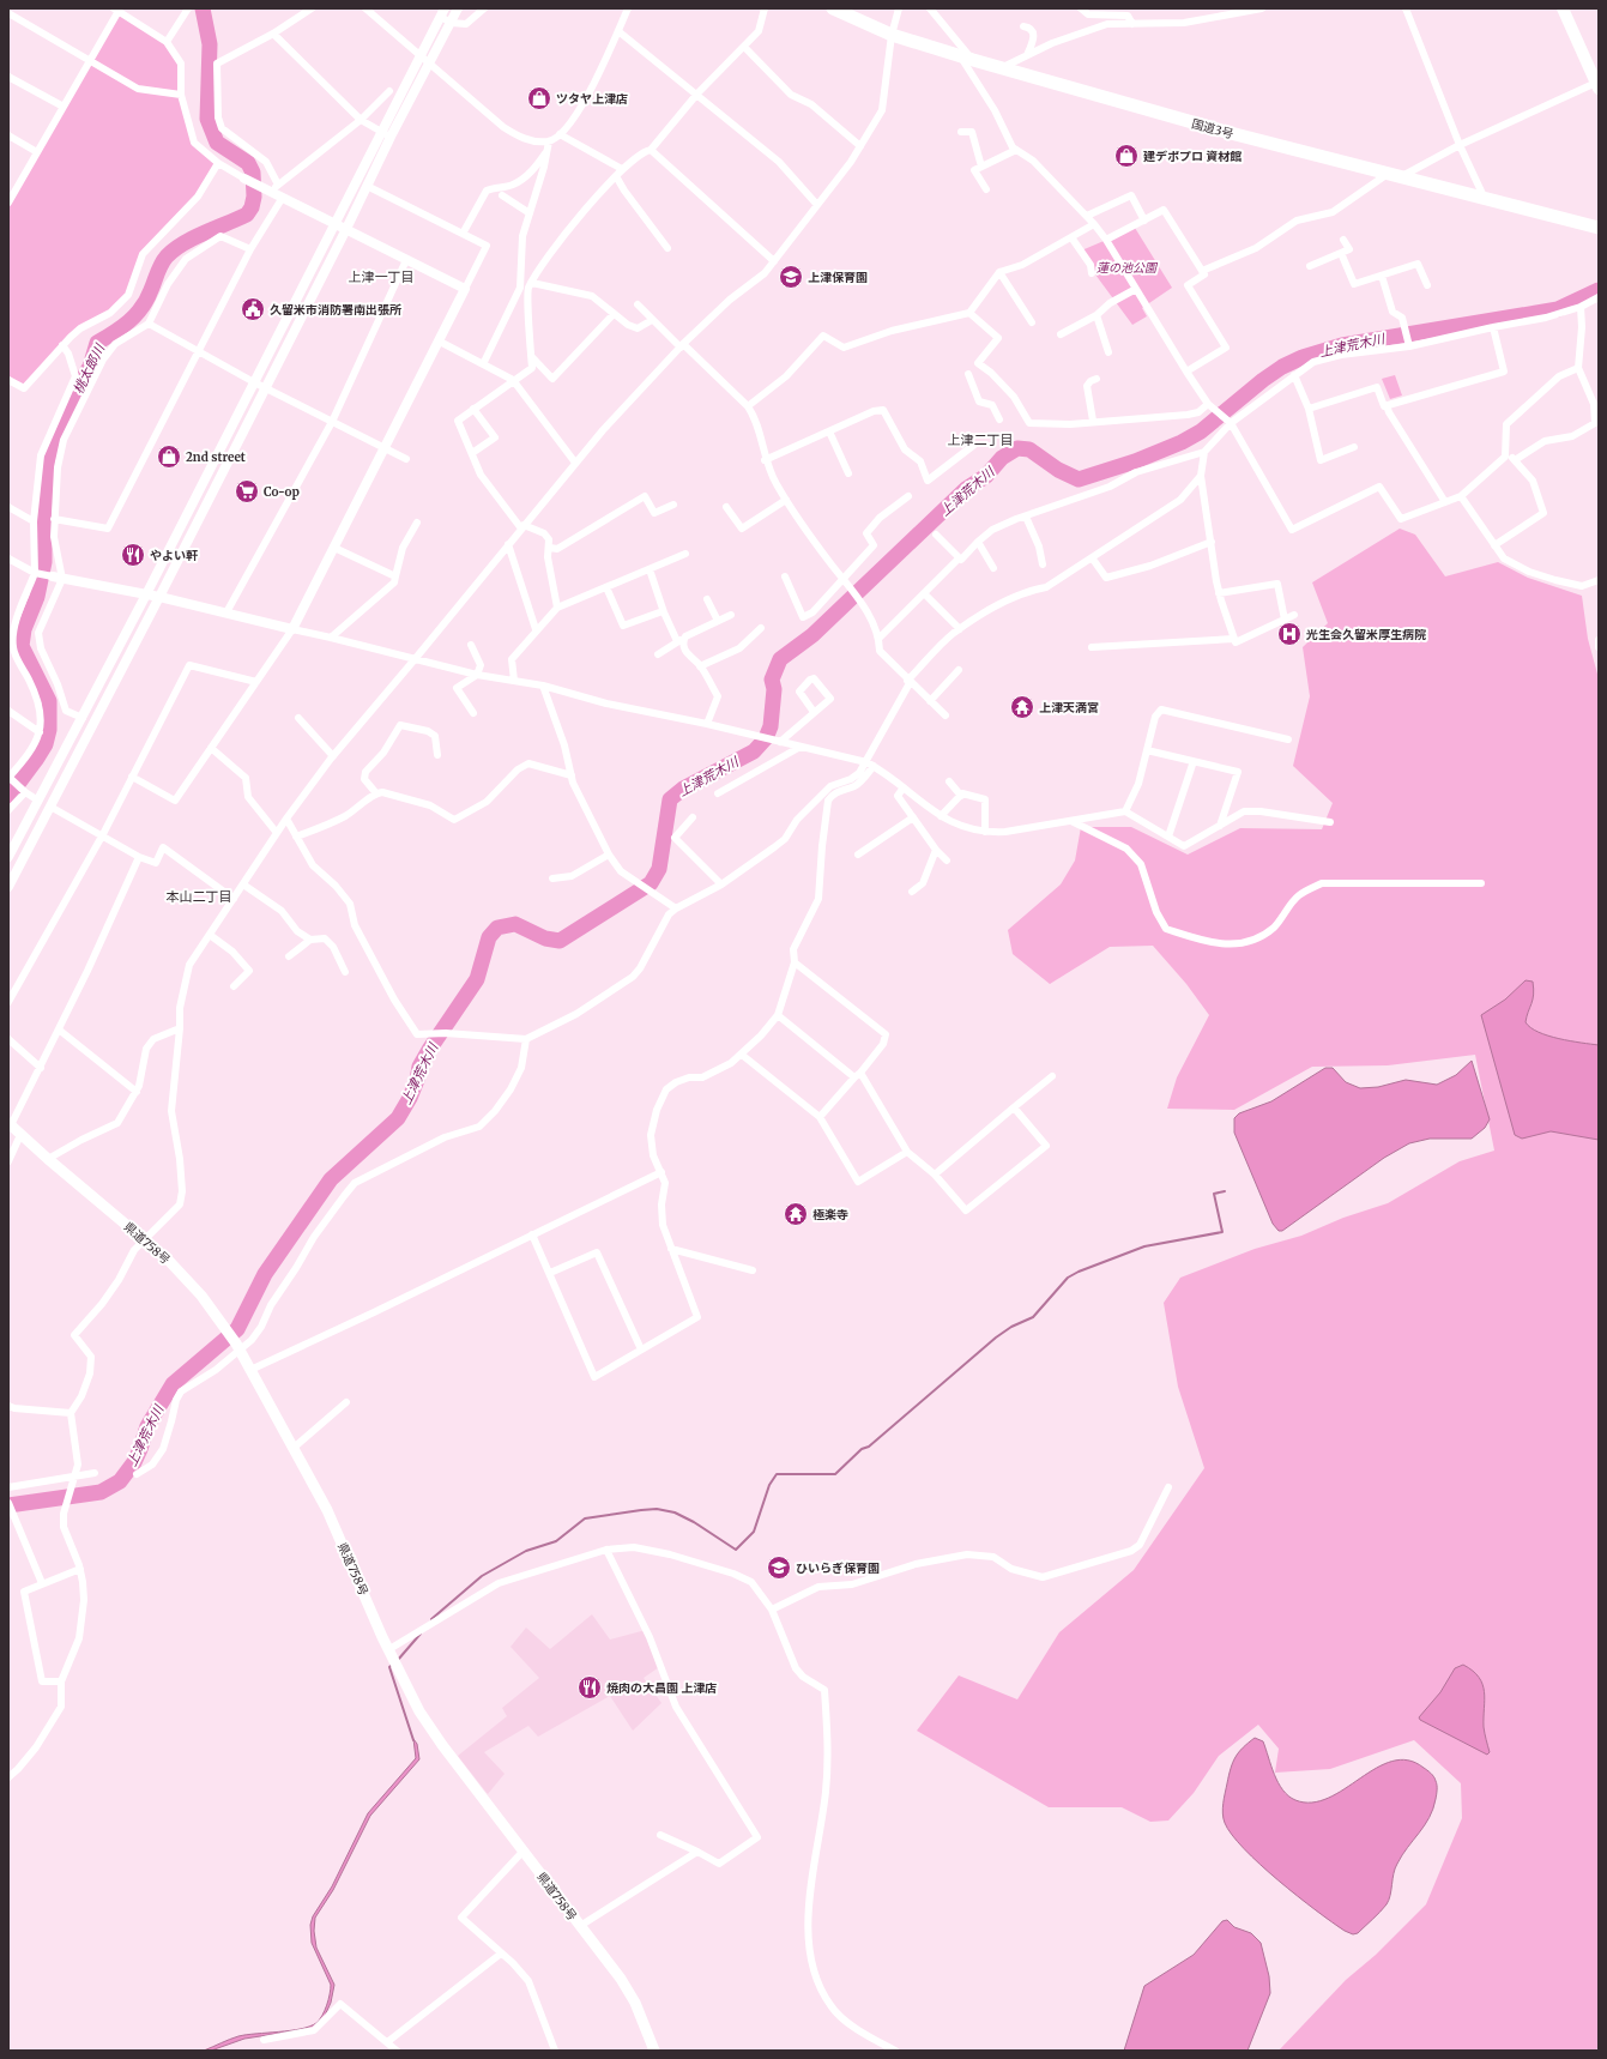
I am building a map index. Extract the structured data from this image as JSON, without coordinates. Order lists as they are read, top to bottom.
{
  "streets": {
    "highway": ["国道3号"],
    "main road": ["県道758号"]
  },
  "districts": ["上津一丁目", "上津二丁目", "本山二丁目"],
  "water": ["上津荒木川", "桃太郎川"],
  "parks": ["蓮の池公園"],
  "places": {
    "shop": ["ツタヤ上津店", "建デポプロ 資材館", "2nd street"],
    "school or university": ["上津保育園", "ひいらぎ保育園"],
    "public building": ["久留米市消防署南出張所"],
    "supermarket": ["Co-op"],
    "restaurant": ["やよい軒", "焼肉の大昌園 上津店"],
    "hospital": ["光生会久留米厚生病院"],
    "temple": ["上津天満宮", "極楽寺"]
  }
}
